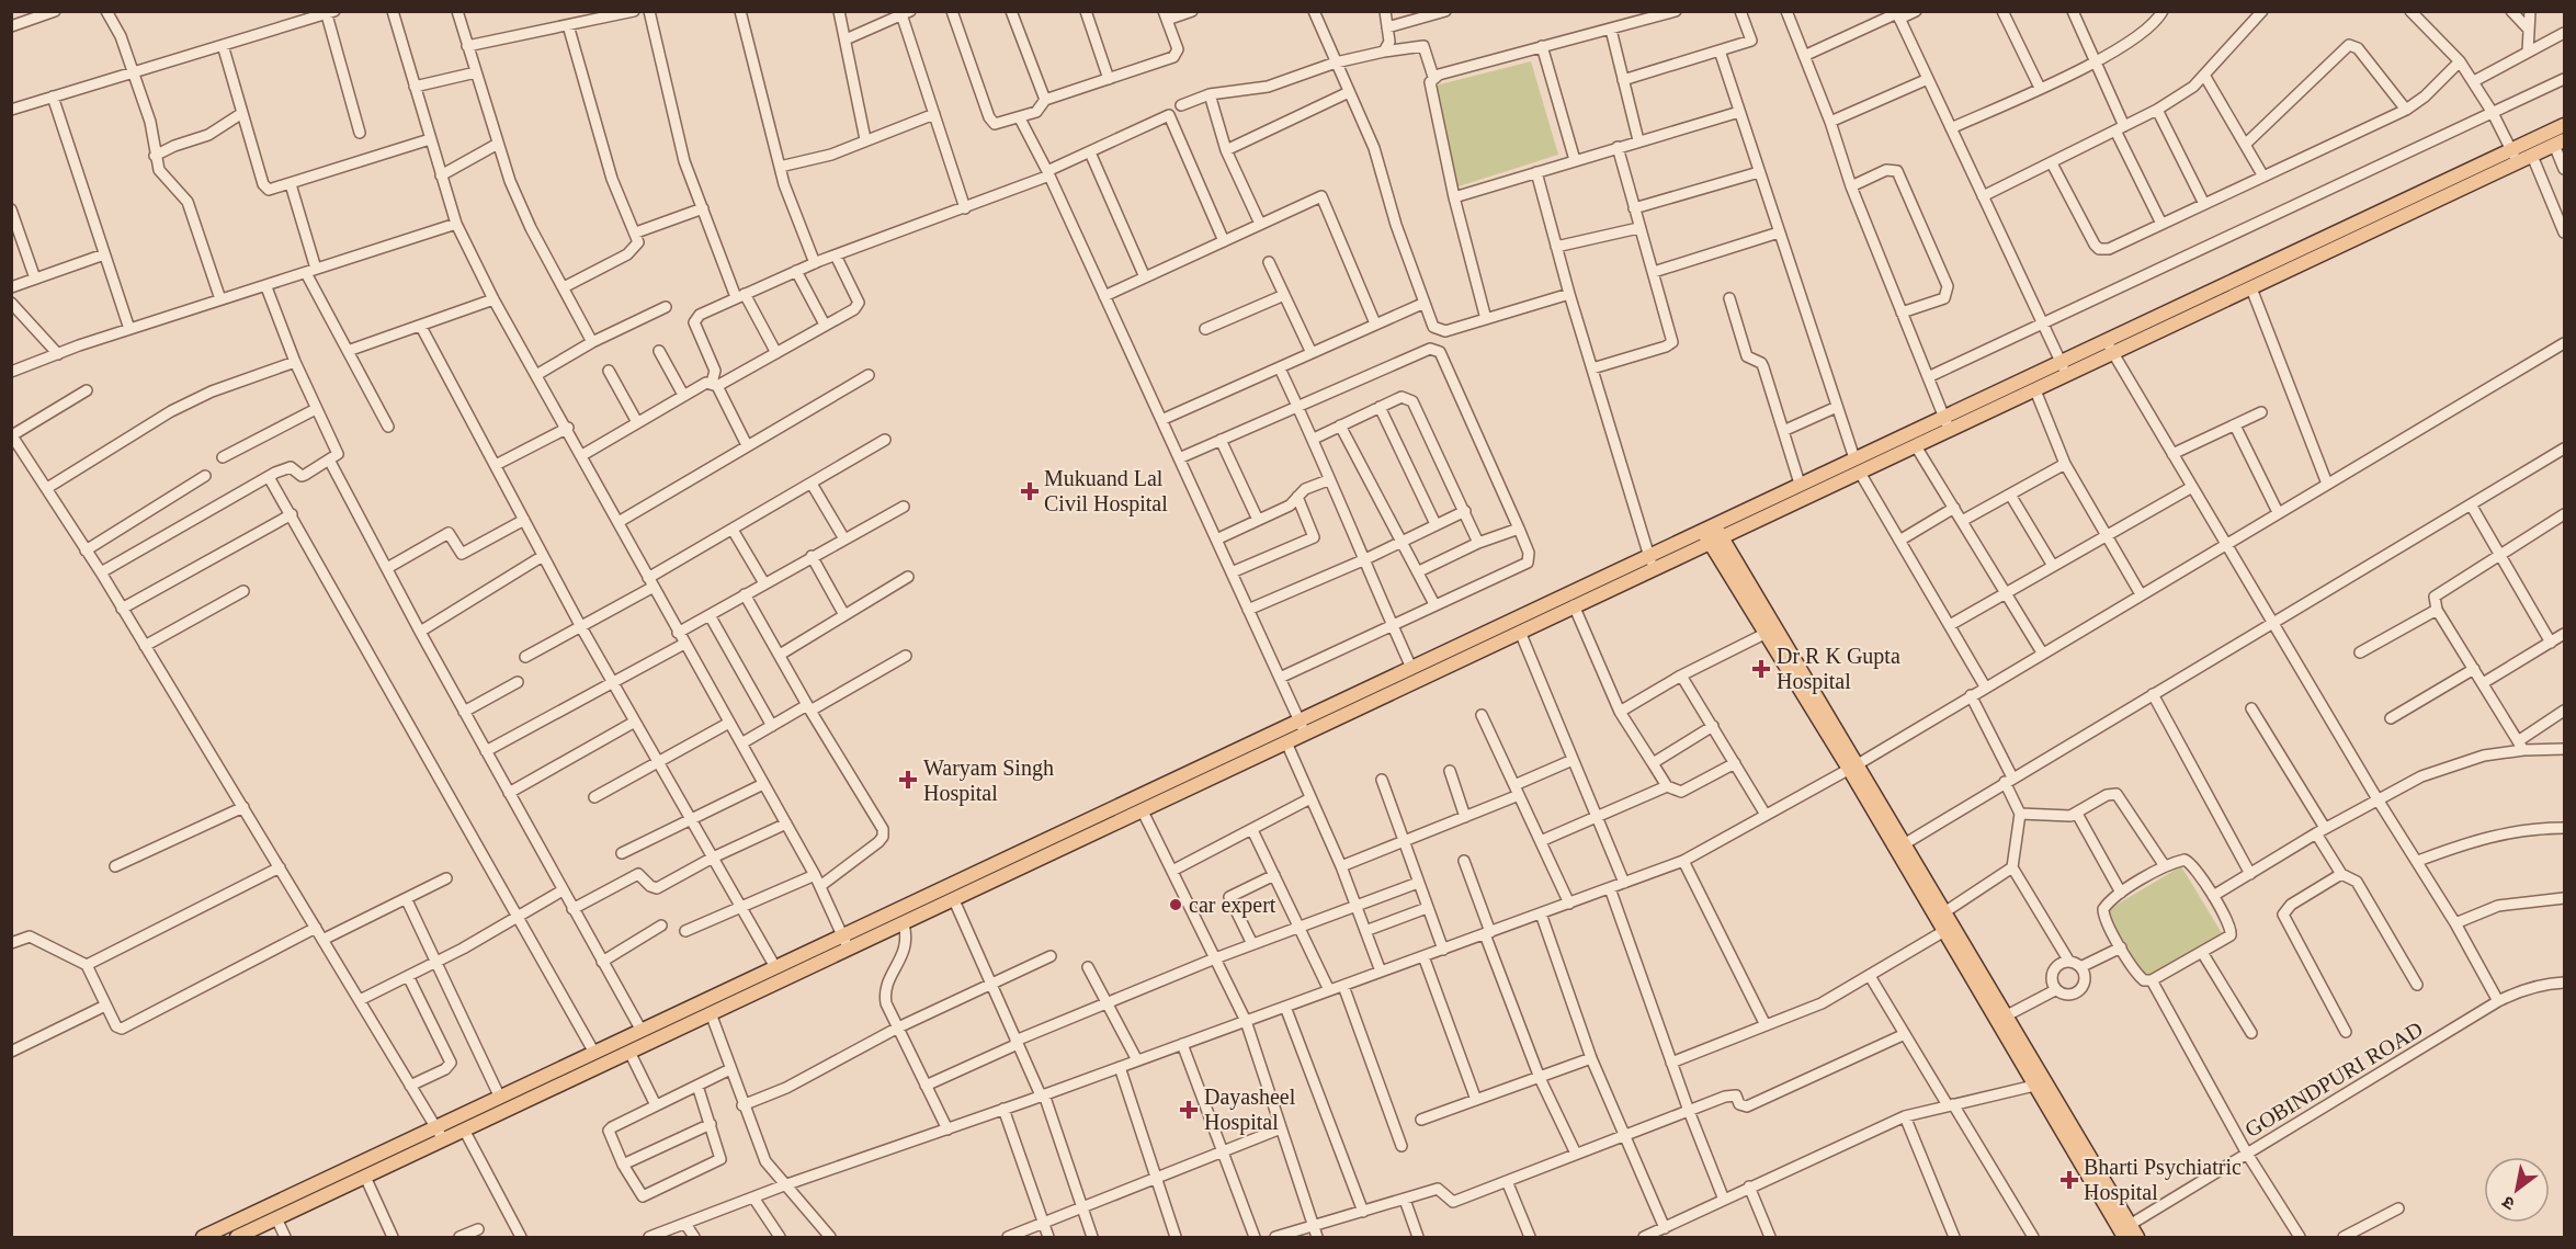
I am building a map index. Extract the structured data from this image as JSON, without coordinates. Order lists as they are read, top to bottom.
{
  "streets": {
    "street": ["GOBINDPURI ROAD"]
  },
  "places": {
    "health": [
      "Mukuand Lal Civil Hospital",
      "Dr R K Gupta Hospital",
      "Waryam Singh Hospital",
      "Dayasheel Hospital",
      "Bharti Psychiatric Hospital"
    ],
    "other": ["car expert"]
  },
  "north": "bottom left"
}
